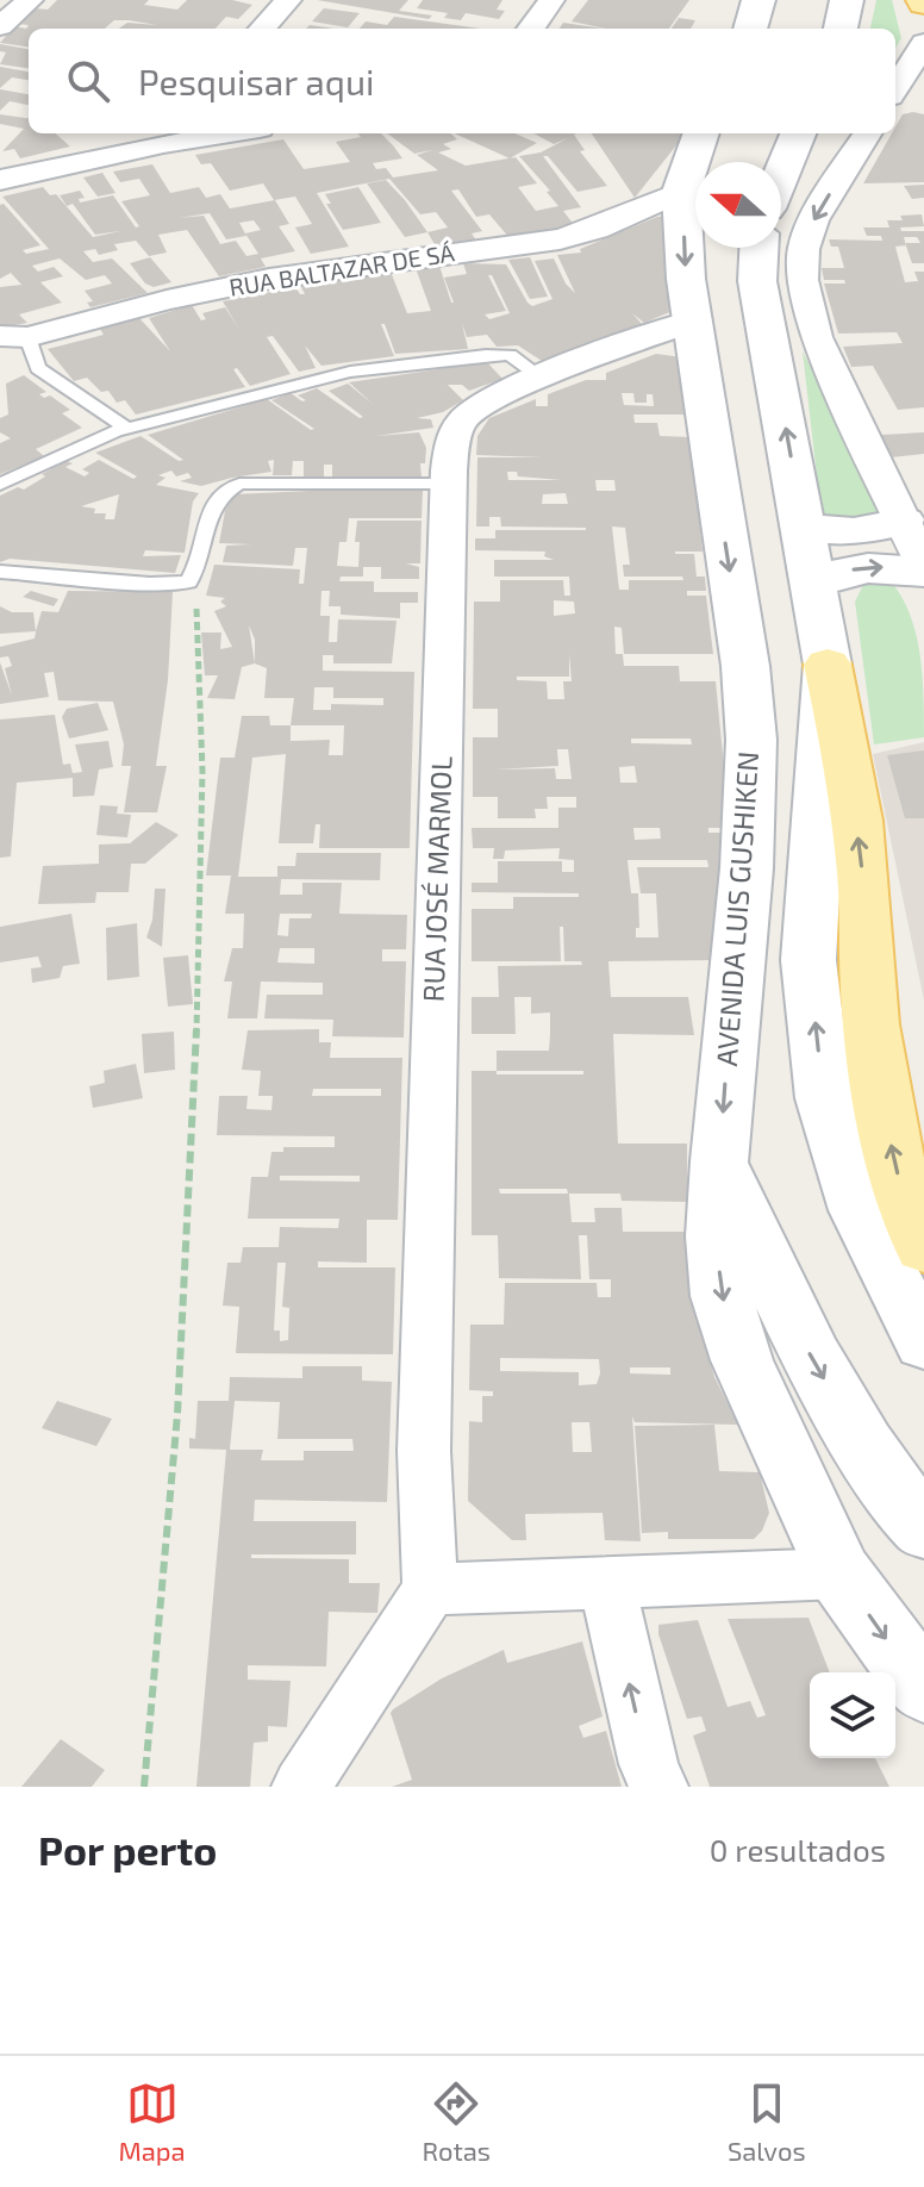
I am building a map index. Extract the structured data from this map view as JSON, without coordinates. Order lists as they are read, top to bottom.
{
  "streets": {
    "main road": ["AVENIDA LUIS GUSHIKEN"],
    "street": ["RUA BALTAZAR DE SÁ", "RUA JOSÉ MARMOL"]
  },
  "crossings": [
    ["RUA BALTAZAR DE SÁ", "AVENIDA LUIS GUSHIKEN"],
    ["RUA JOSÉ MARMOL", "AVENIDA LUIS GUSHIKEN"]
  ],
  "north": "left",
  "page": {
    "search": "Pesquisar aqui",
    "heading": ["Por perto", "0 resultados"],
    "nav": ["Mapa", "Rotas", "Salvos"]
  }
}
